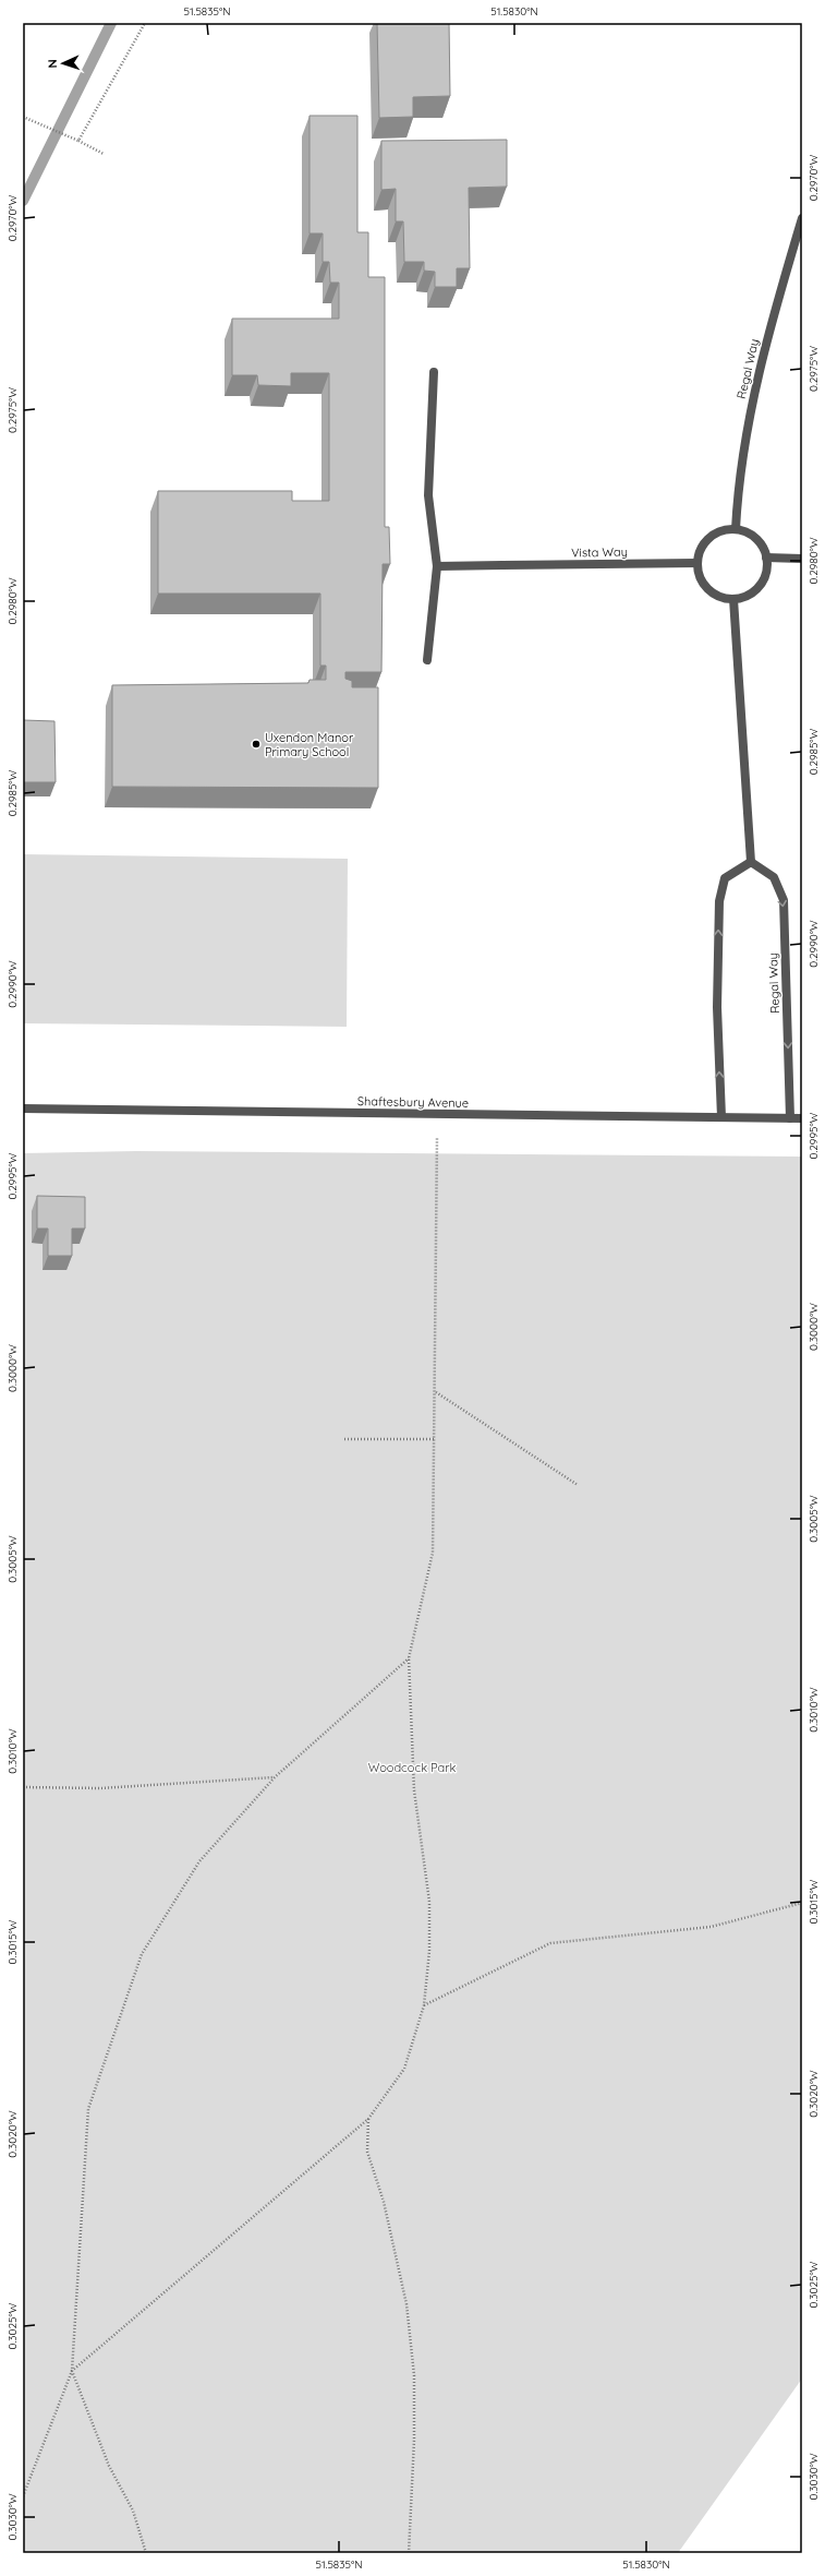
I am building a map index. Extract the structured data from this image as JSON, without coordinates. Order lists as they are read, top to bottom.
{
  "streets": {
    "street": ["Regal Way", "Vista Way", "Shaftesbury Avenue"]
  },
  "crossings": [
    ["Regal Way", "Vista Way"],
    ["Regal Way", "Shaftesbury Avenue"]
  ],
  "parks": ["Woodcock Park"],
  "places": ["Uxendon Manor Primary School"],
  "north": "left",
  "coordinates": [
    "51.5835°N",
    "51.5830°N",
    "0.2970°W",
    "0.2975°W",
    "0.2980°W",
    "0.2985°W",
    "0.2990°W",
    "0.2995°W",
    "0.3000°W",
    "0.3005°W",
    "0.3010°W",
    "0.3015°W",
    "0.3020°W",
    "0.3025°W",
    "0.3030°W"
  ]
}
